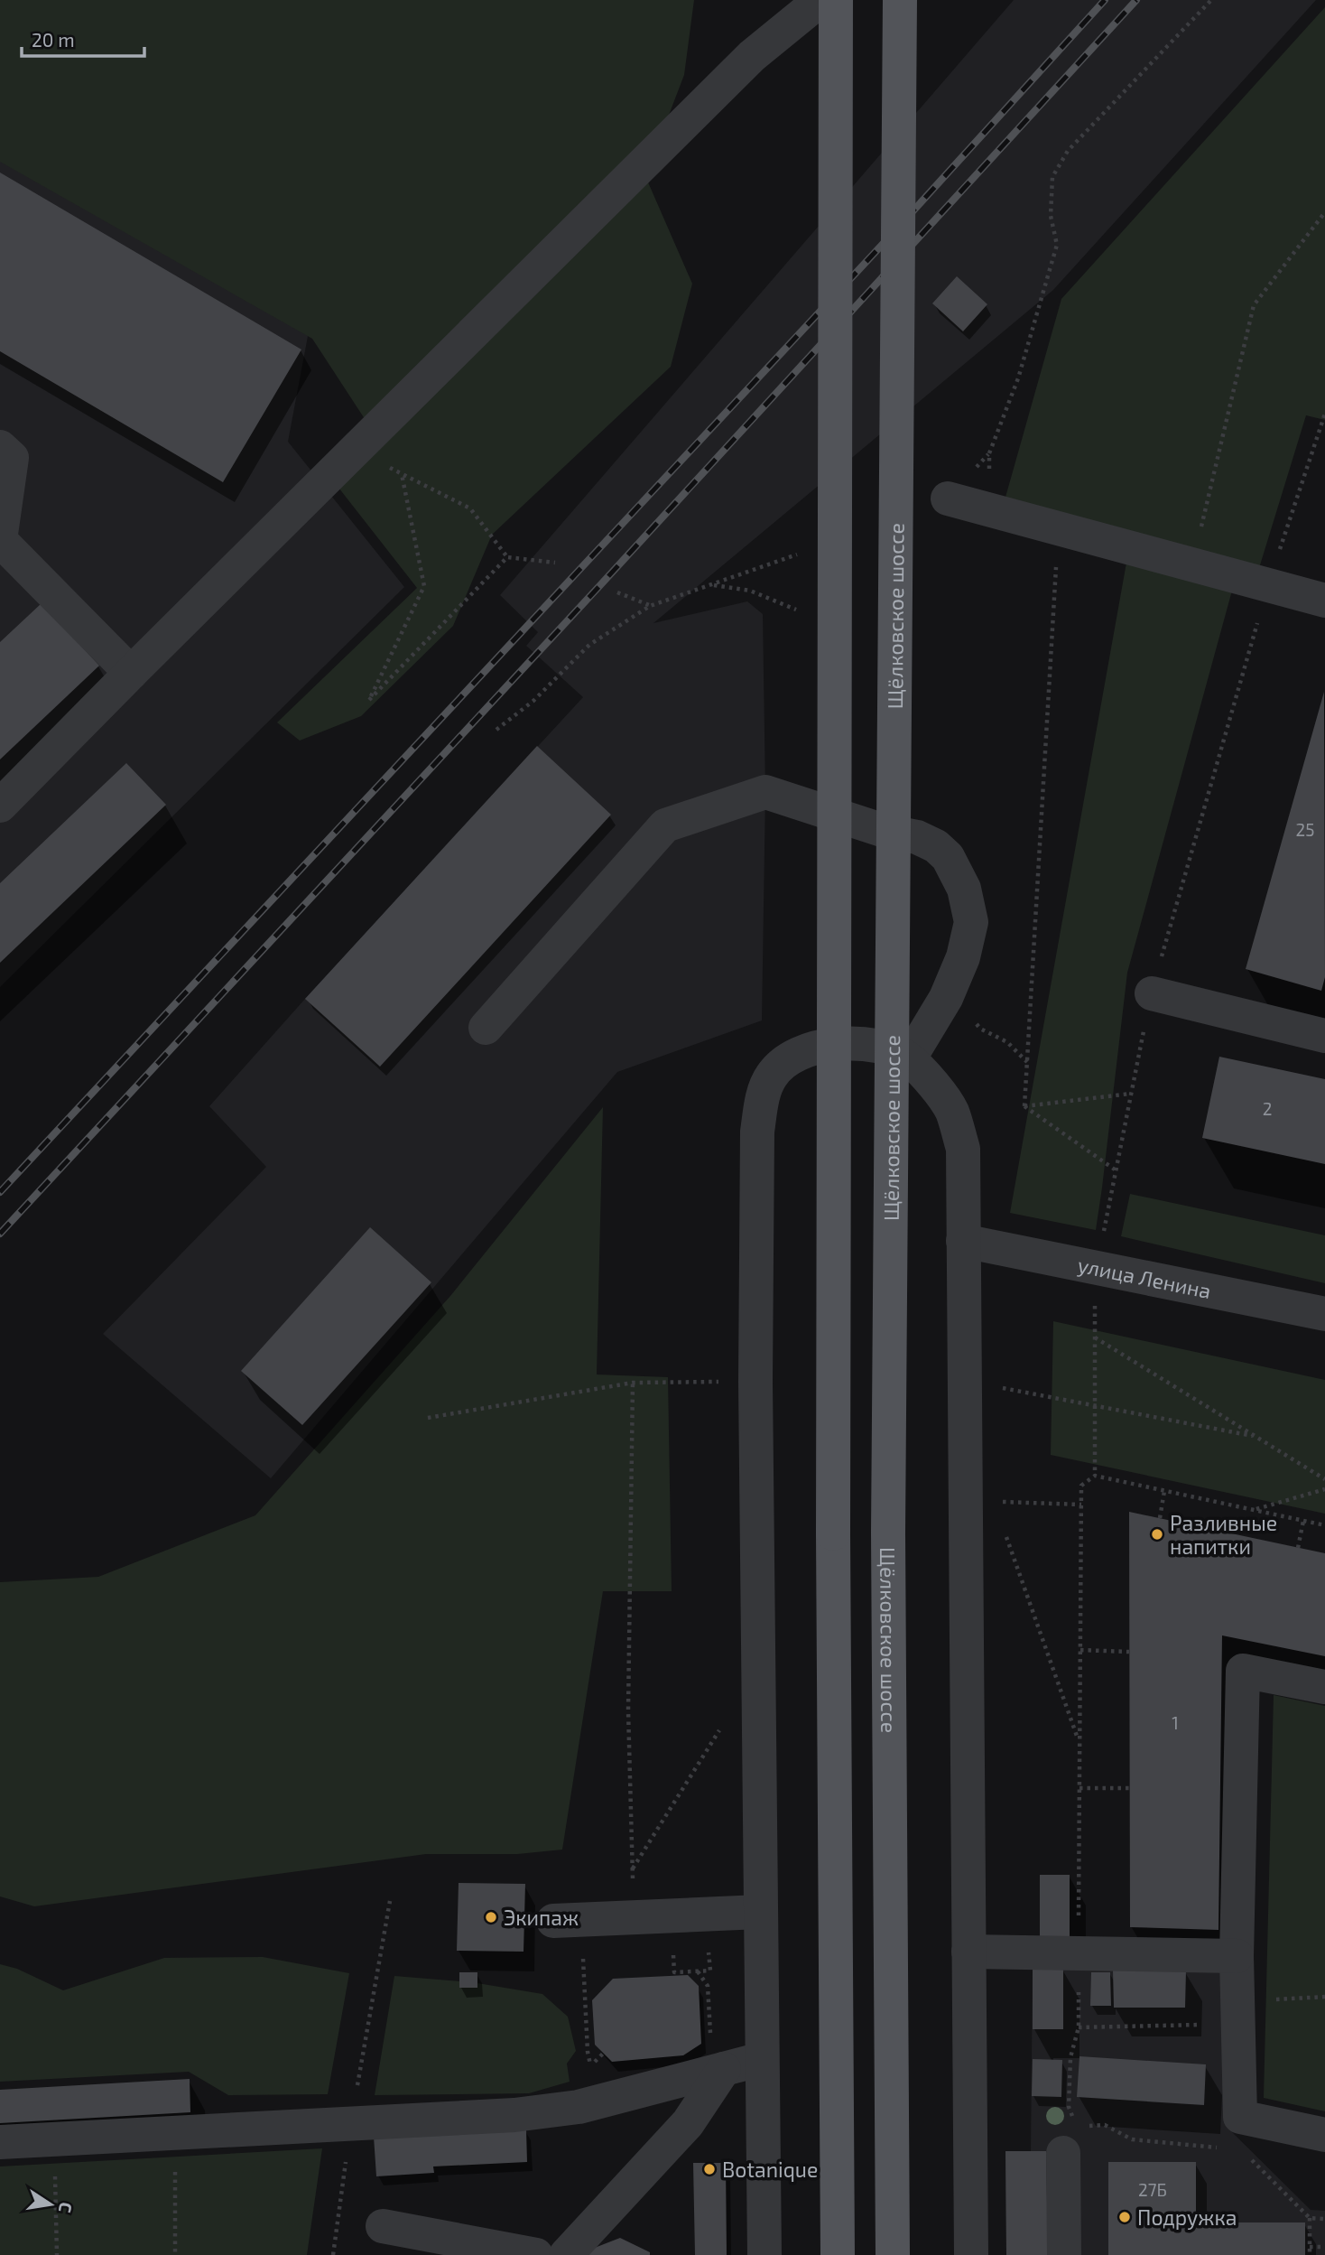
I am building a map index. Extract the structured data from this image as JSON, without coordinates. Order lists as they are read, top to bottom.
{
  "streets": {
    "main road": ["Щёлковское шоссе"],
    "street": ["улица Ленина"]
  },
  "places": [
    "Разливные напитки",
    "Экипаж",
    "Botanique",
    "Подружка"
  ],
  "house_numbers": [
    "25",
    "2",
    "1",
    "27Б"
  ],
  "scale_bar": "20 m",
  "north": "right"
}
